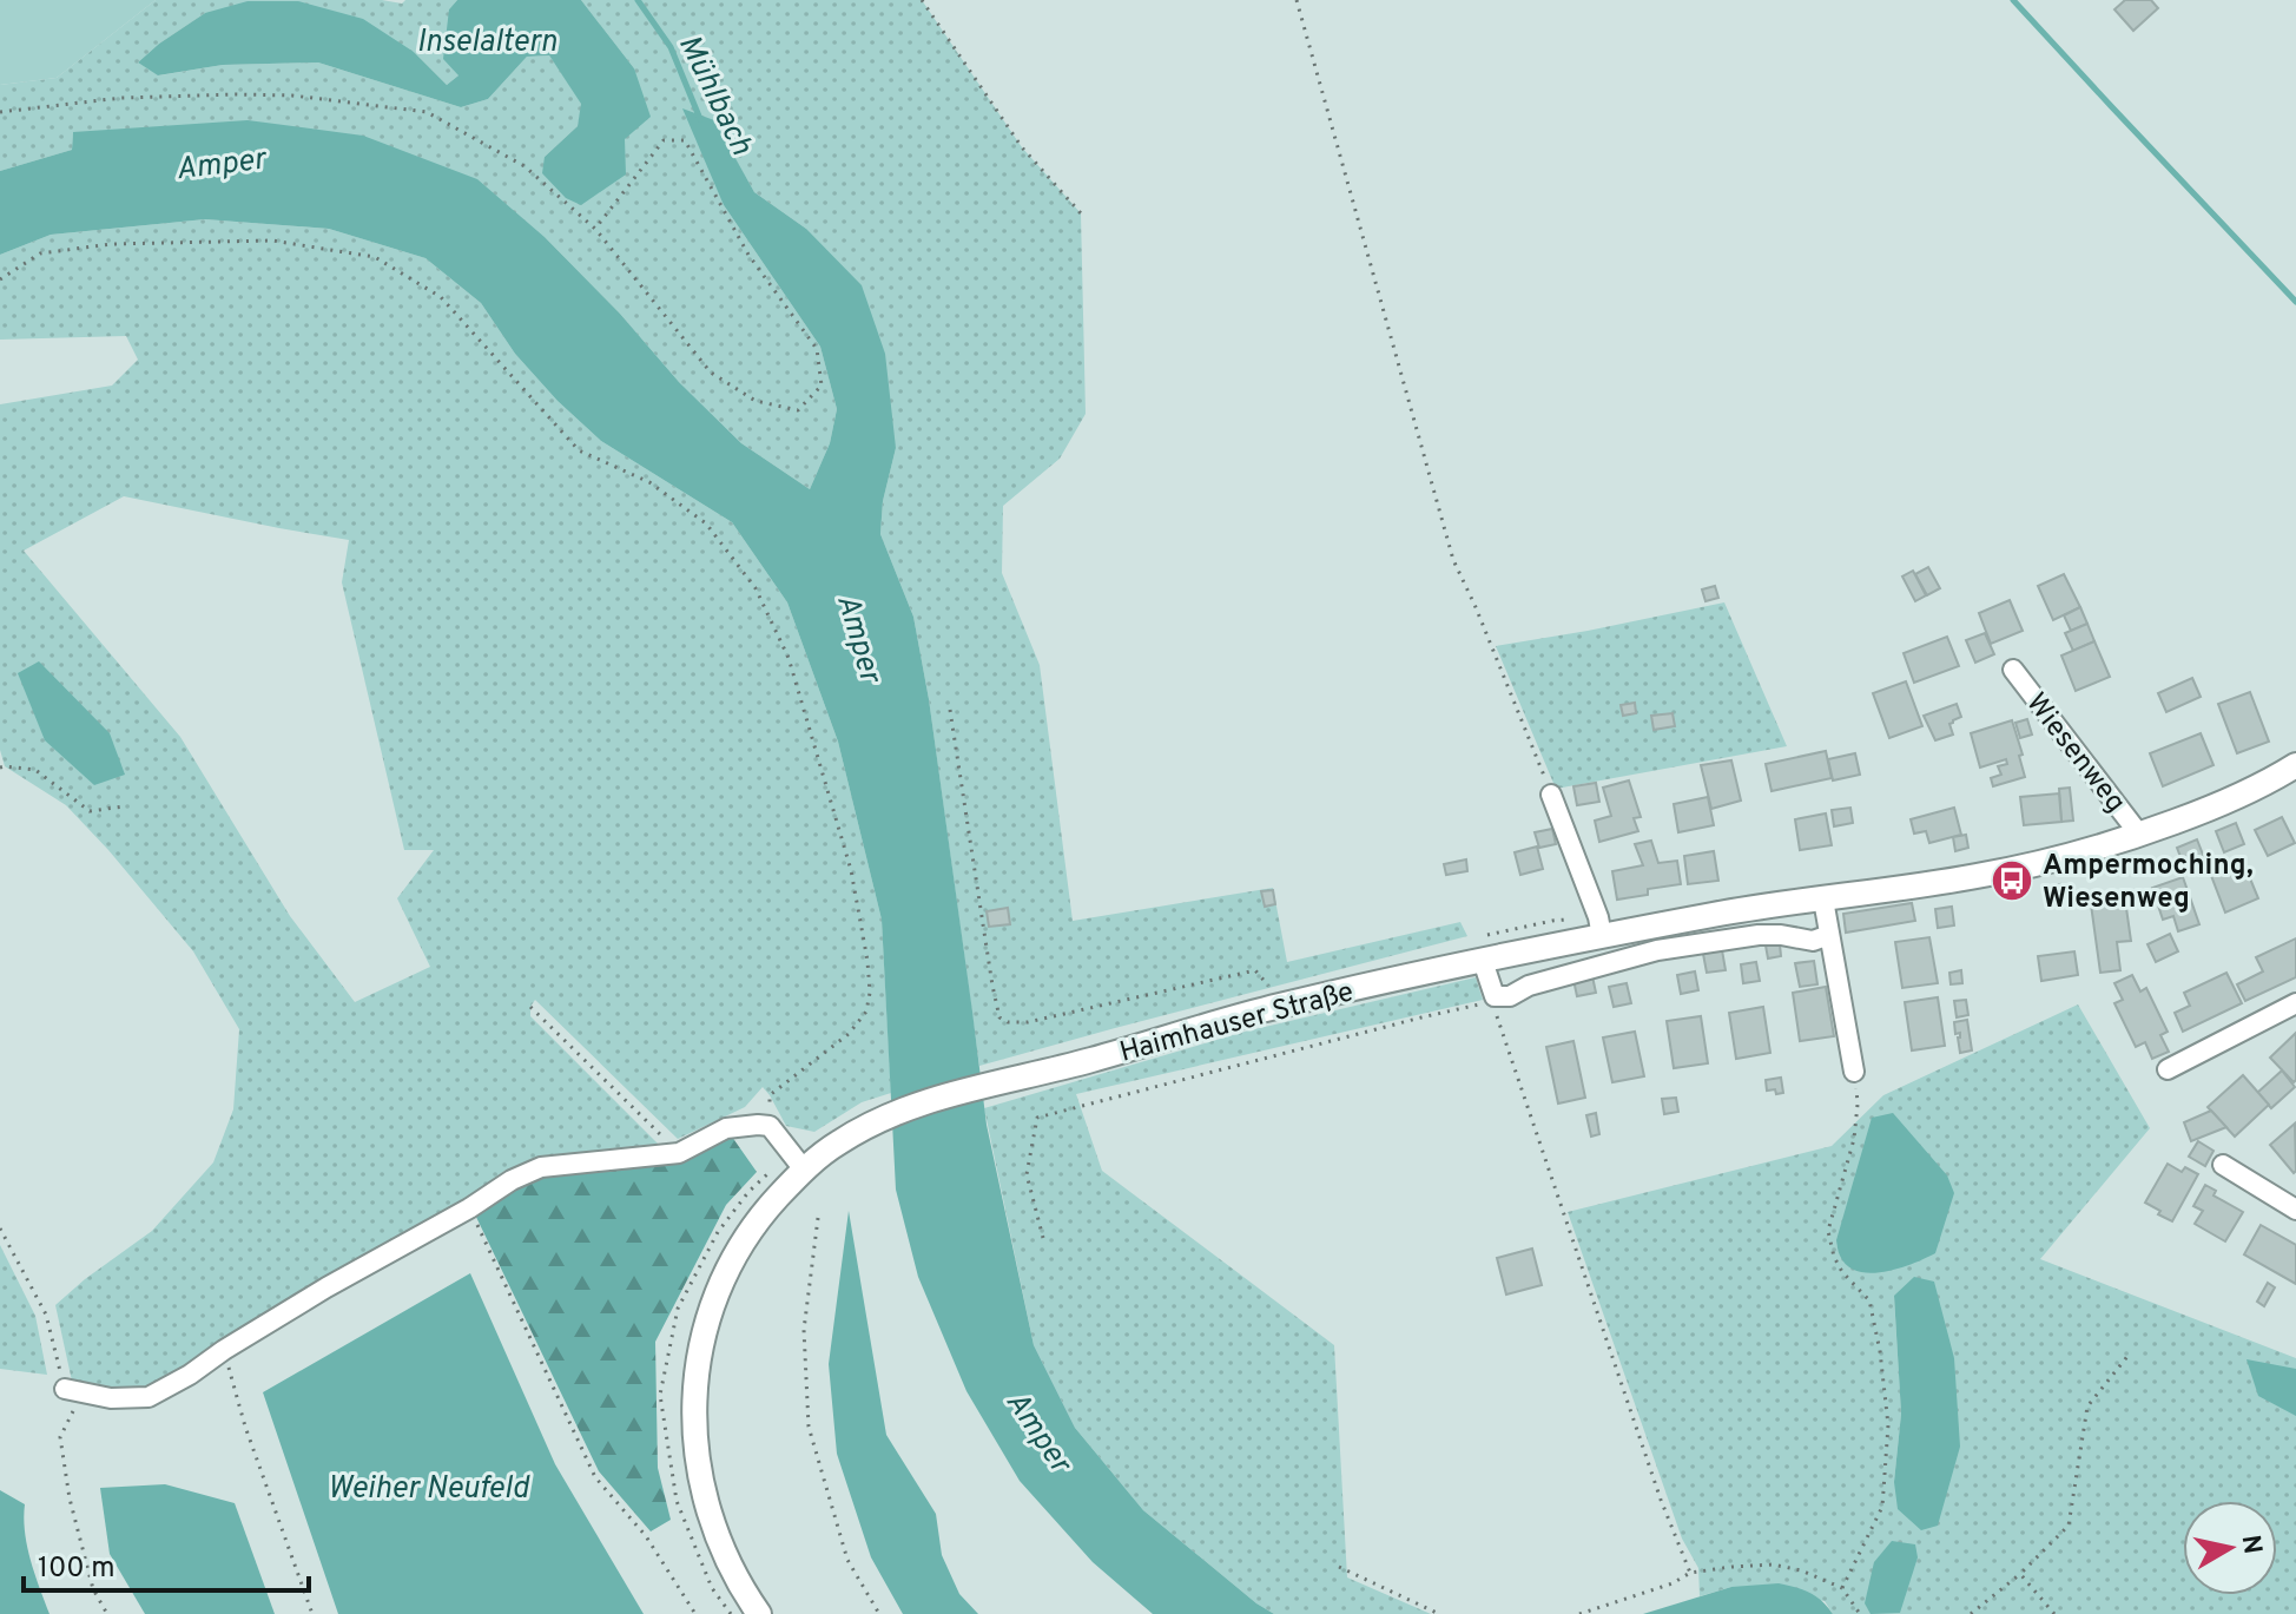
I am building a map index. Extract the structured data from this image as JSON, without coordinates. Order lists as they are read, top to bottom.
{
  "streets": {
    "main road": ["Haimhauser Straße"],
    "street": ["Wiesenweg"]
  },
  "crossings": [
    ["Wiesenweg", "Haimhauser Straße"]
  ],
  "water": [
    "Inselaltern",
    "Mühlbach",
    "Amper",
    "Weiher Neufeld"
  ],
  "places": {
    "bus stop": ["Ampermoching, Wiesenweg"]
  },
  "scale_bar": "100 m",
  "north": "right"
}
